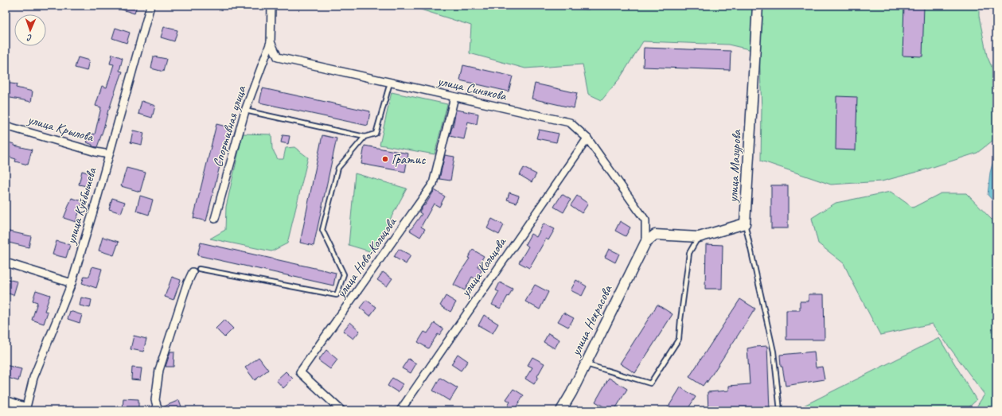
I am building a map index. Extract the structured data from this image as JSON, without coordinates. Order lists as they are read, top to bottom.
{
  "streets": {
    "street": [
      "улица Синякова",
      "Спортивная улица",
      "улица Крылова",
      "улица Мазурова",
      "улица Куйбышева",
      "улица Ново-Кольцова",
      "улица Кольцова",
      "улица Некрасова"
    ]
  },
  "crossings": [
    ["улица Синякова", "Спортивная улица"],
    ["улица Синякова", "улица Ново-Кольцова"],
    ["улица Синякова", "улица Кольцова"],
    ["улица Синякова", "улица Некрасова"],
    ["улица Крылова", "улица Куйбышева"]
  ],
  "places": ["Гратис"],
  "north": "bottom"
}
